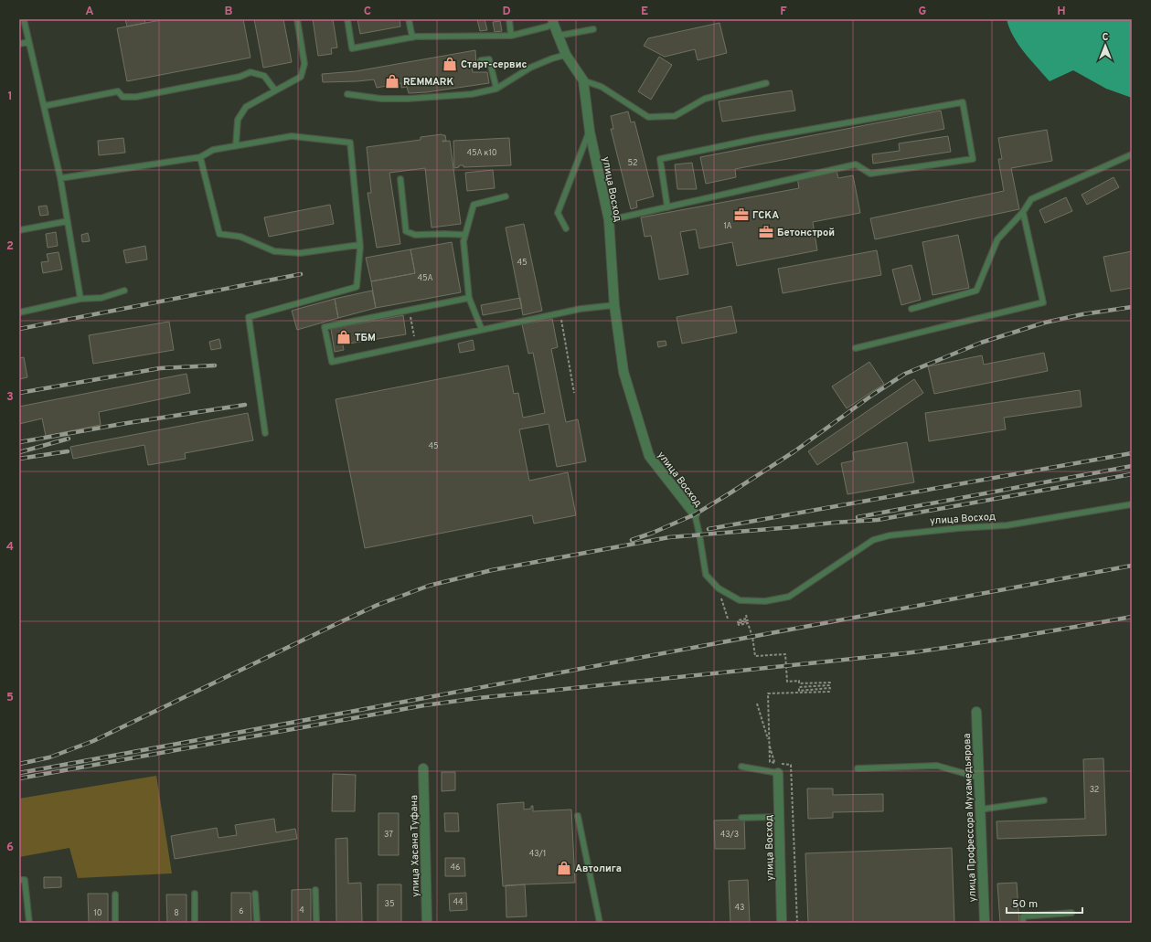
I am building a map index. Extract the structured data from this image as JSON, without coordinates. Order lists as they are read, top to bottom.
{
  "streets": {
    "street": ["улица Восход", "улица Профессора Мухамедьярова", "улица Хасана Туфана"]
  },
  "places": {
    "shop": [
      "Старт-сервис",
      "REMMARK",
      "ТБМ",
      "Автолига"
    ],
    "office": ["ГСКА", "Бетонстрой"]
  },
  "house_numbers": [
    "45А к10",
    "52",
    "1А",
    "45",
    "45А",
    "45",
    "32",
    "37",
    "43/3",
    "43/1",
    "46",
    "44",
    "35",
    "43",
    "4",
    "6",
    "10",
    "8"
  ],
  "scale_bar": "50 m",
  "north": "top",
  "grid": {
    "columns": [
      "A",
      "B",
      "C",
      "D",
      "E",
      "F",
      "G",
      "H"
    ],
    "rows": [
      "1",
      "2",
      "3",
      "4",
      "5",
      "6"
    ]
  }
}
